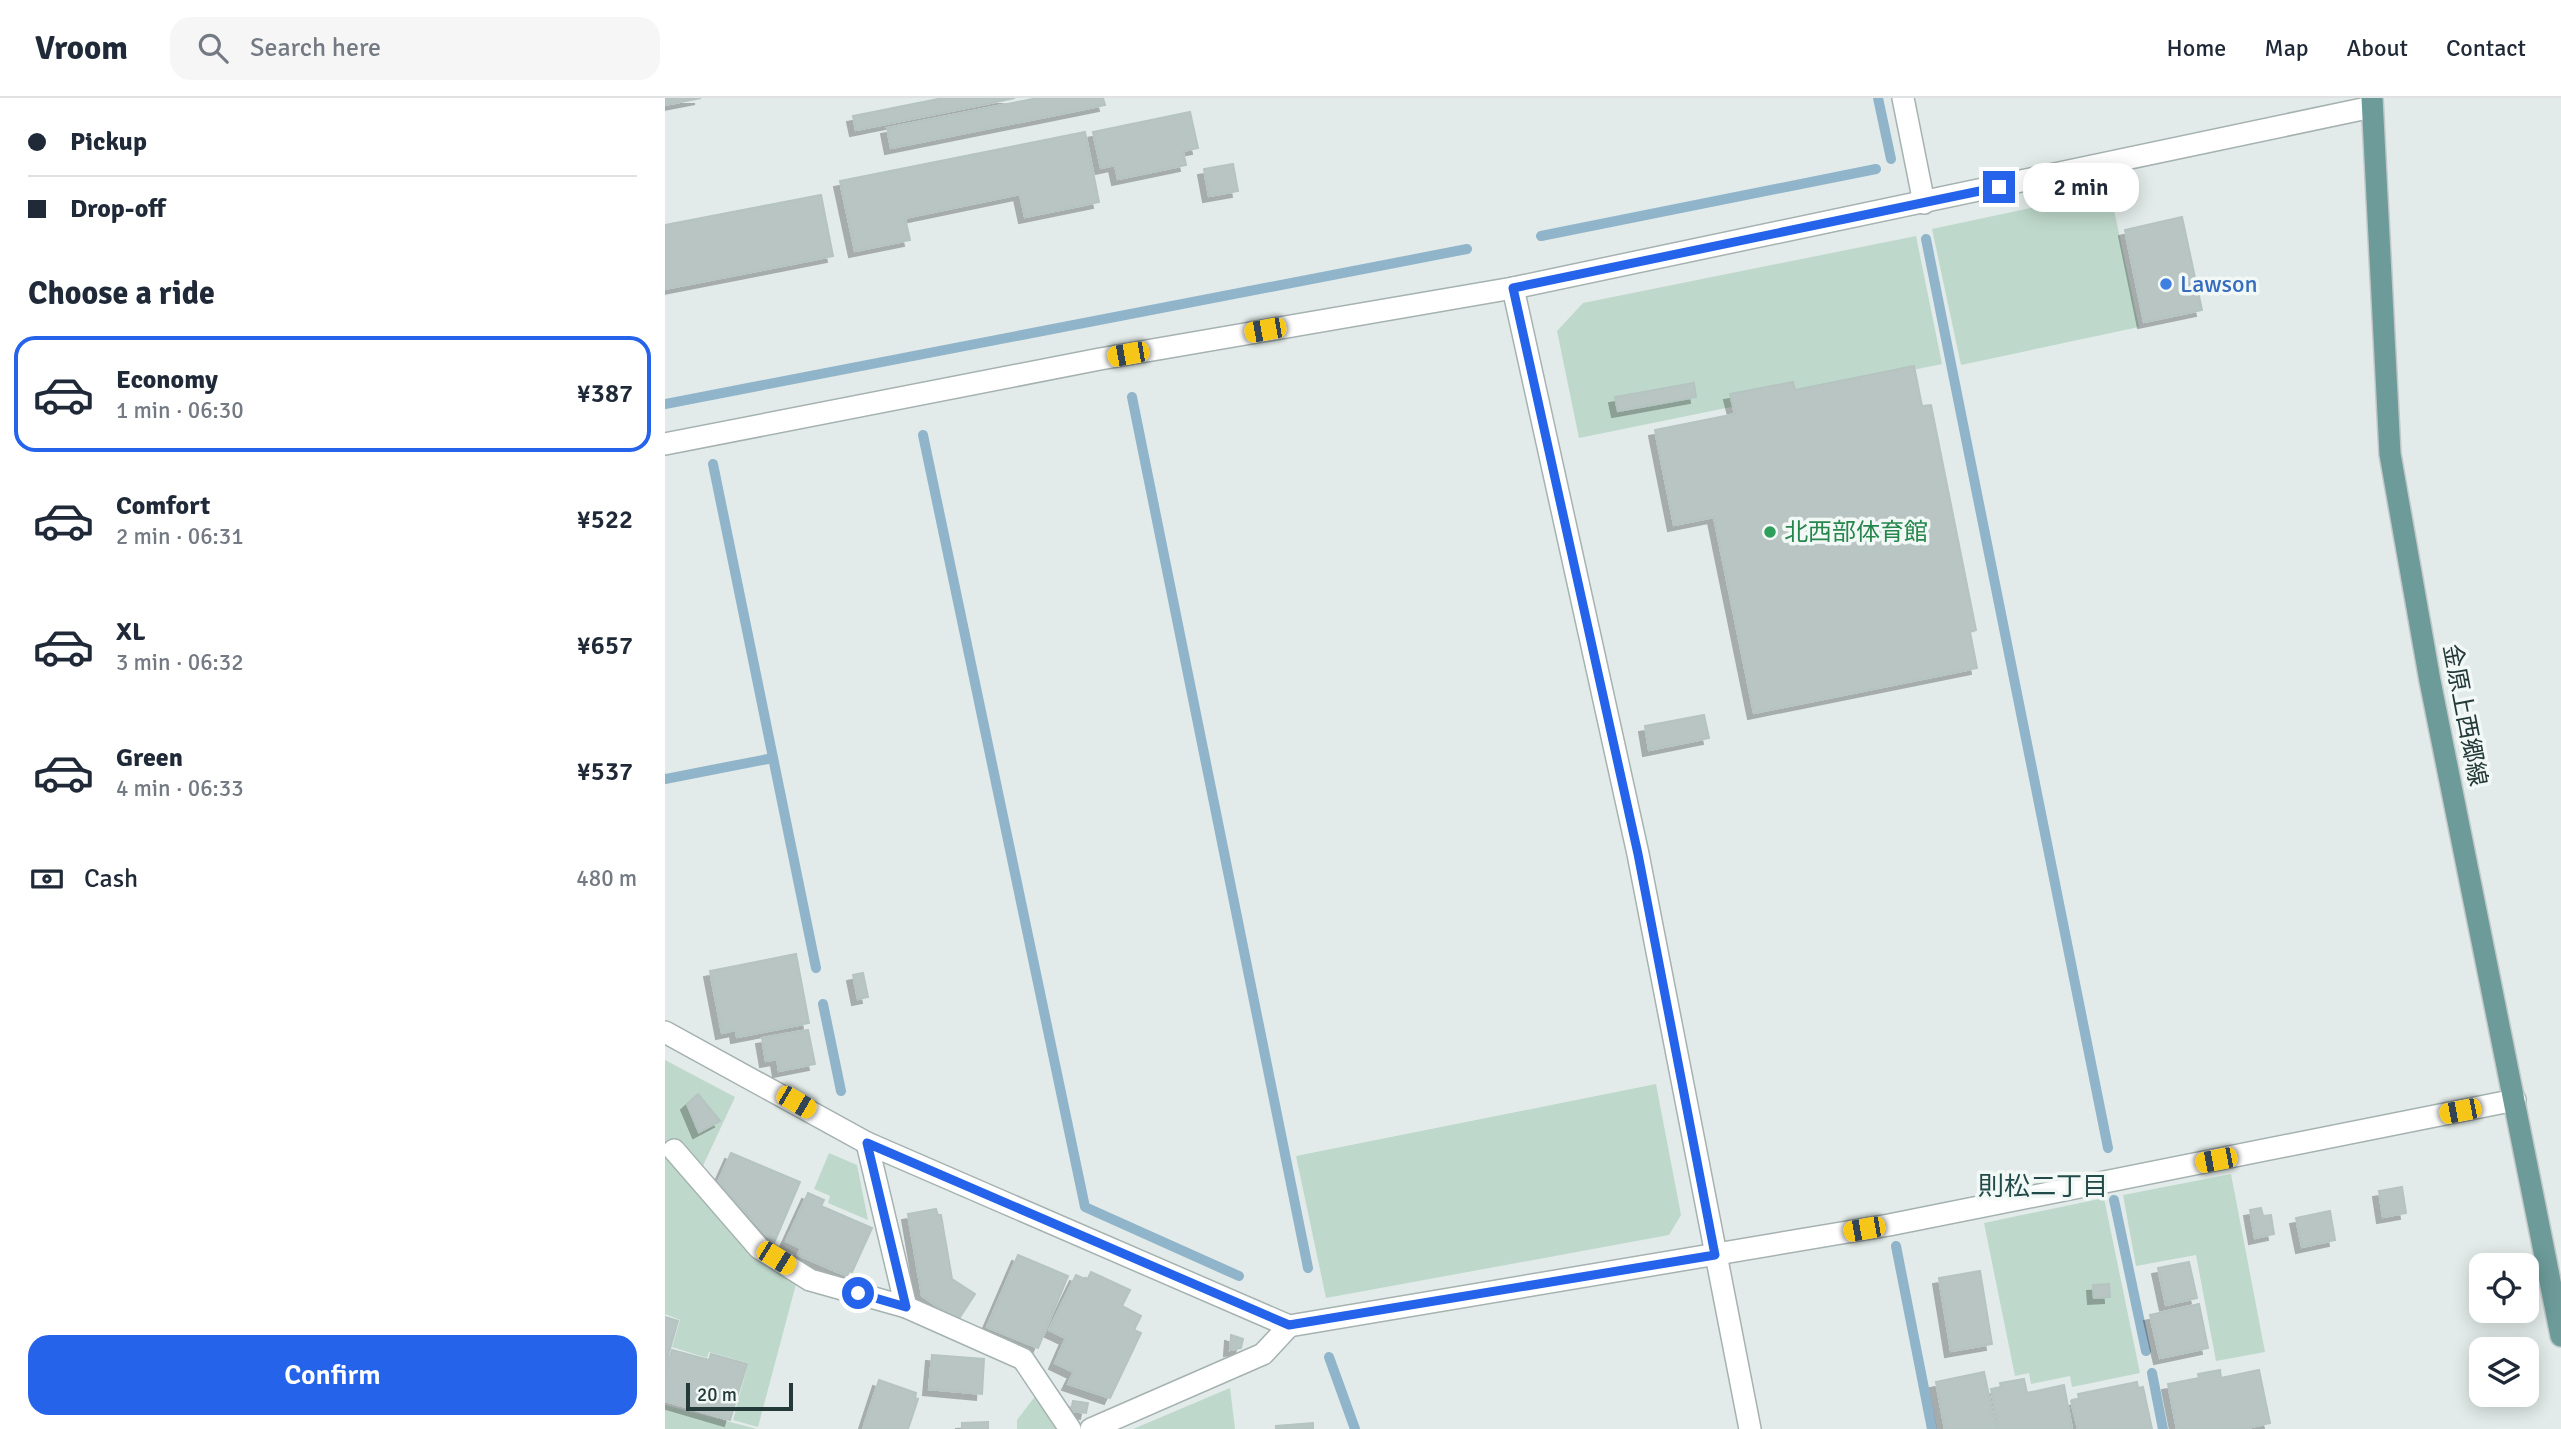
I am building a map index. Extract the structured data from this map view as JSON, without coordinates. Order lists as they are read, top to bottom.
{
  "streets": {
    "main road": ["金原上西郷線"]
  },
  "districts": ["則松二丁目"],
  "places": ["Lawson", "北西部体育館"],
  "scale_bar": "20 m",
  "page": {
    "header": "Vroom",
    "search": "Search here",
    "nav": [
      "Home",
      "Map",
      "About",
      "Contact"
    ],
    "banner": ["Pickup", "Drop-off"],
    "bubble": "2 min",
    "heading": "Choose a ride",
    "list": [
      {
        "name": "Economy",
        "note": "1 min · 06:30",
        "value": "¥387"
      },
      {
        "name": "Comfort",
        "note": "2 min · 06:31",
        "value": "¥522"
      },
      {
        "name": "XL",
        "note": "3 min · 06:32",
        "value": "¥657"
      },
      {
        "name": "Green",
        "note": "4 min · 06:33",
        "value": "¥537"
      }
    ],
    "pay": ["Cash", "480 m"],
    "buttons": "Confirm",
    "scale": "20 m"
  }
}
